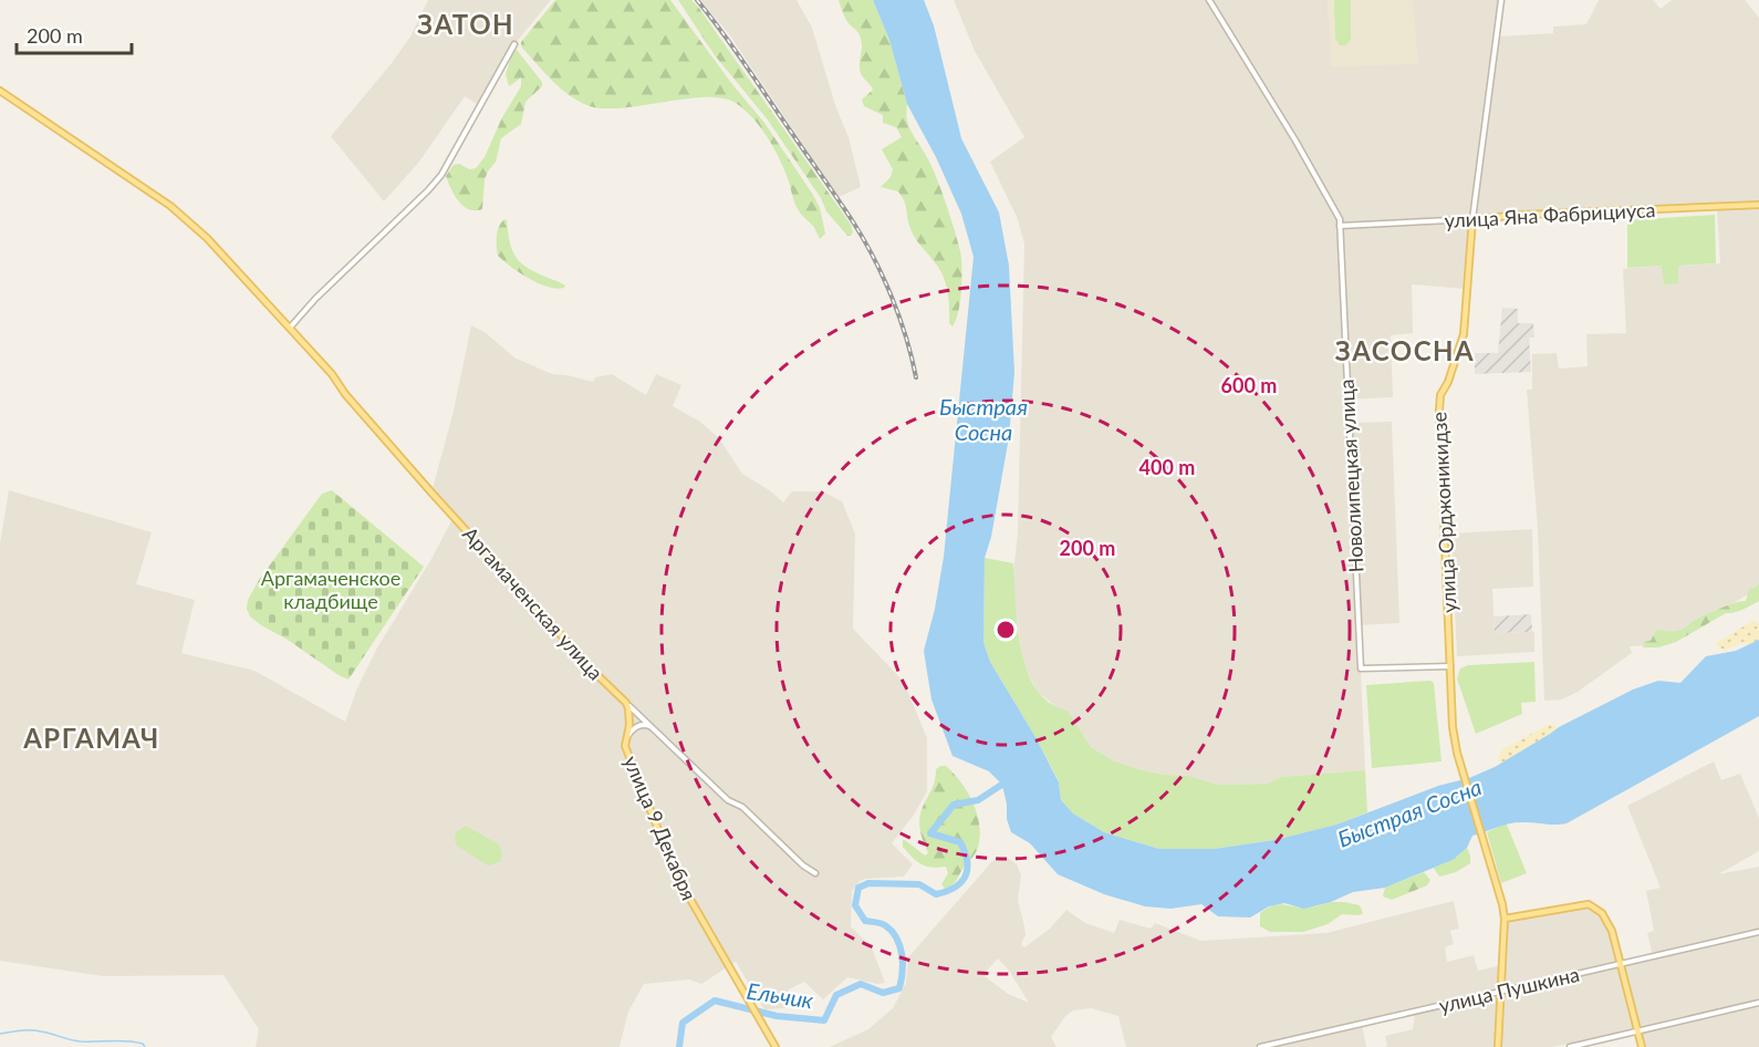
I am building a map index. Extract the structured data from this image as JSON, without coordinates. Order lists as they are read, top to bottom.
{
  "streets": {
    "main road": [
      "улица Яна Фабрициуса",
      "улица Орджоникидзе",
      "Аргамаченская улица",
      "улица 9 Декабря"
    ],
    "street": ["Новолипецкая улица", "улица Пушкина"]
  },
  "crossings": [
    ["улица Яна Фабрициуса", "Новолипецкая улица"],
    ["улица Яна Фабрициуса", "улица Орджоникидзе"],
    ["Новолипецкая улица", "улица Орджоникидзе"],
    ["улица Орджоникидзе", "улица Пушкина"],
    ["Аргамаченская улица", "улица 9 Декабря"]
  ],
  "districts": ["ЗАТОН", "ЗАСОСНА", "АРГАМАЧ"],
  "water": ["Быстрая Сосна", "Ельчик"],
  "parks": ["Аргамаченское кладбище"],
  "scale_bar": "200 m",
  "rings": ["600 m", "400 m", "200 m"]
}
